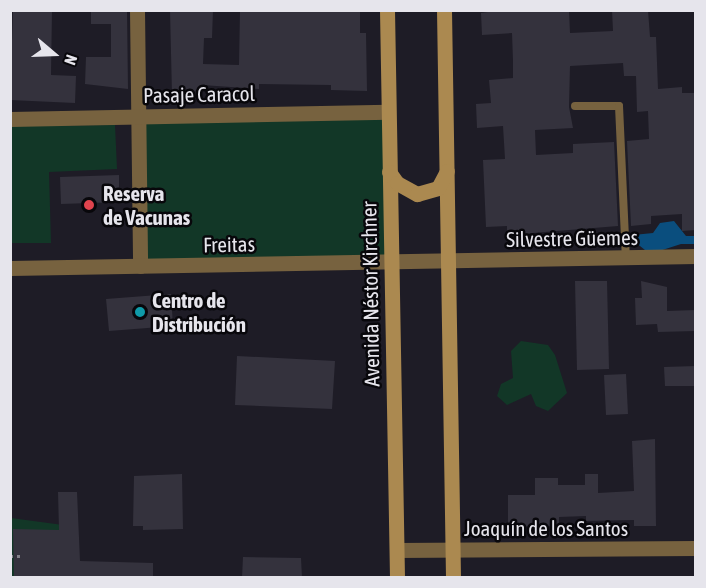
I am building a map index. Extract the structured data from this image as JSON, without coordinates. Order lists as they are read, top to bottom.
{
  "streets": {
    "main road": ["Avenida Néstor Kirchner"],
    "street": [
      "Pasaje Caracol",
      "Silvestre Güemes",
      "Freitas",
      "Joaquín de los Santos"
    ]
  },
  "crossings": [
    ["Pasaje Caracol", "Avenida Néstor Kirchner"],
    ["Silvestre Güemes", "Freitas"],
    ["Freitas", "Avenida Néstor Kirchner"],
    ["Avenida Néstor Kirchner", "Joaquín de los Santos"]
  ],
  "places": ["Reserva de Vacunas", "Centro de Distribución"],
  "north": "right"
}
